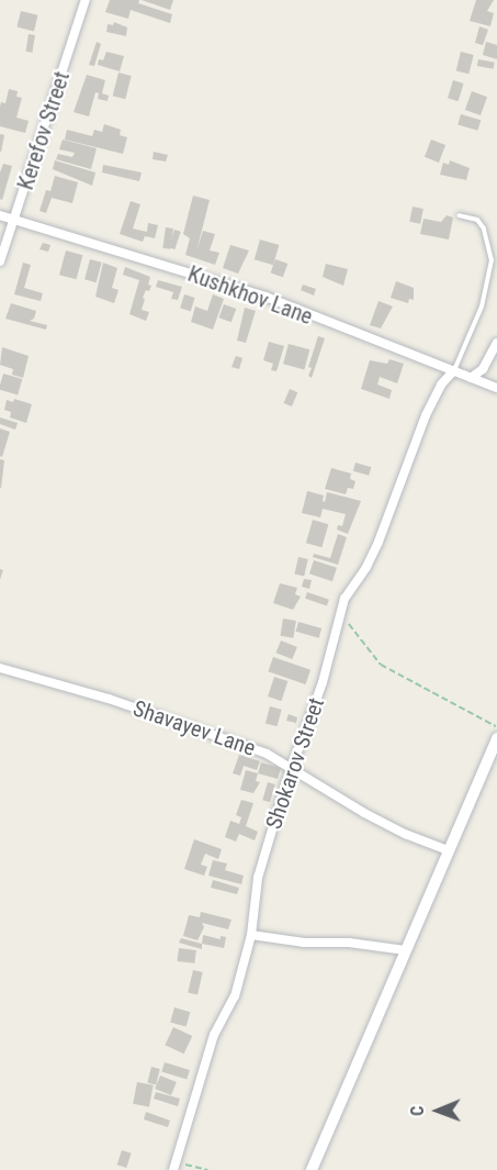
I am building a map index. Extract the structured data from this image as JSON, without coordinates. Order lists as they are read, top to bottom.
{
  "streets": {
    "street": [
      "Kerefov Street",
      "Kushkhov Lane",
      "Shavayev Lane",
      "Shokarov Street"
    ]
  },
  "crossings": [
    ["Kerefov Street", "Kushkhov Lane"],
    ["Kushkhov Lane", "Shokarov Street"],
    ["Shavayev Lane", "Shokarov Street"]
  ],
  "north": "left"
}
